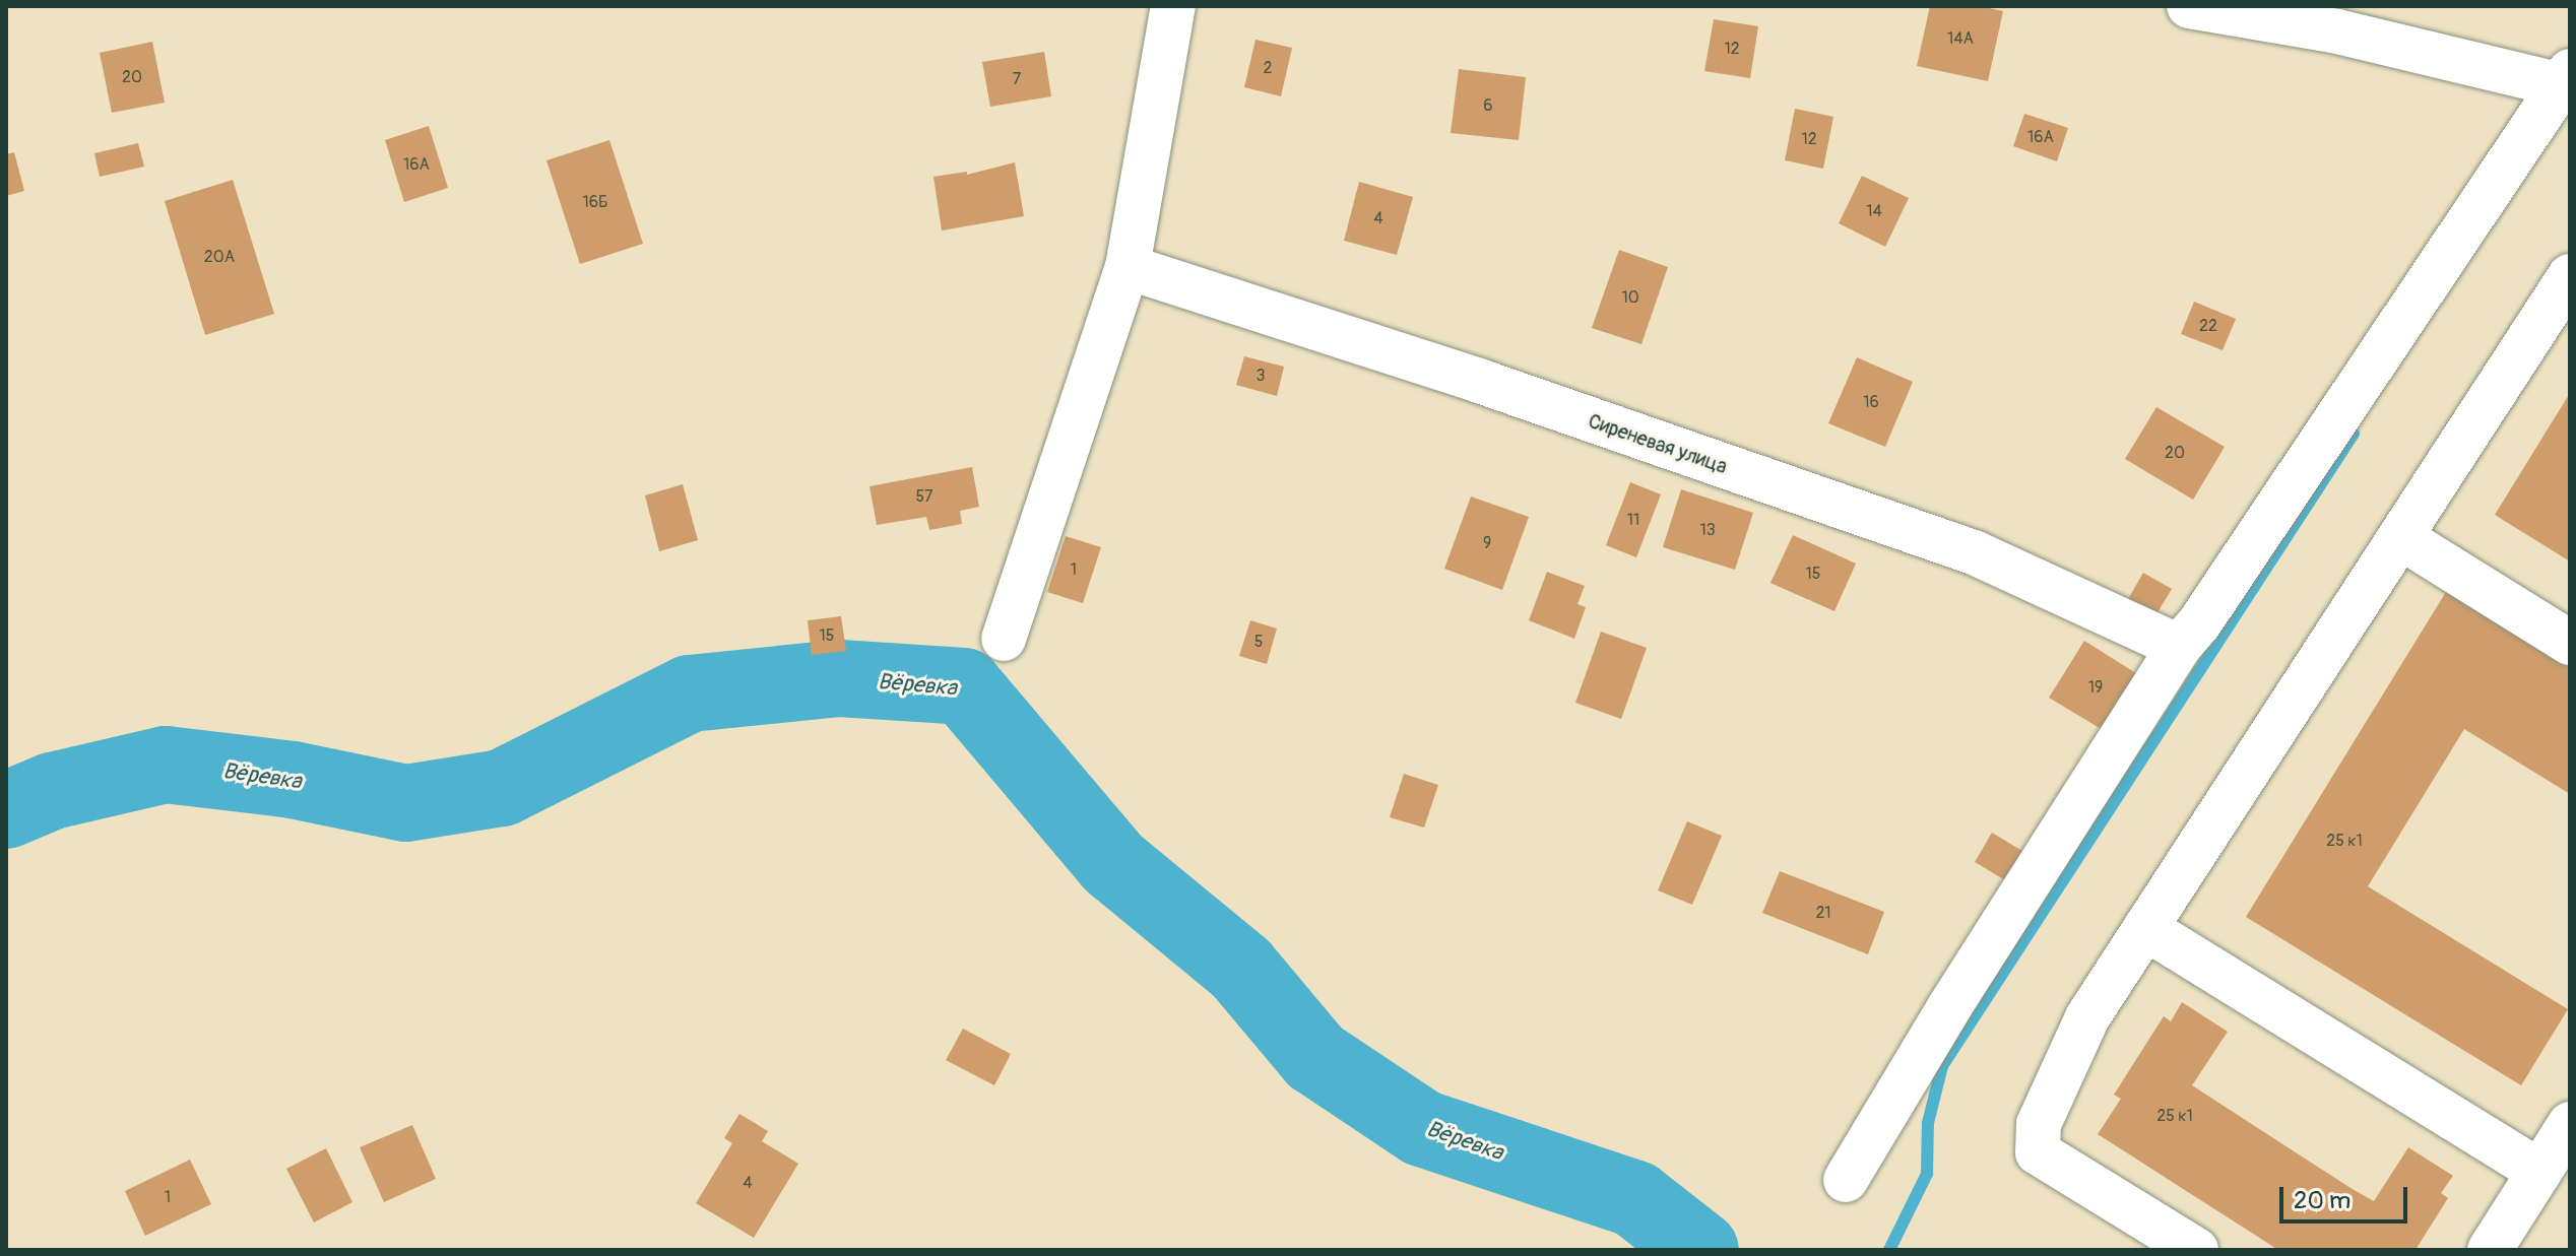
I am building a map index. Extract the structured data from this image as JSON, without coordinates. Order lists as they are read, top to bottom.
{
  "streets": {
    "street": ["Сиреневая улица"]
  },
  "water": ["Вёревка"],
  "house_numbers": [
    "14А",
    "12",
    "2",
    "20",
    "7",
    "6",
    "16А",
    "12",
    "16А",
    "16Б",
    "14",
    "4",
    "20А",
    "10",
    "22",
    "3",
    "16",
    "20",
    "57",
    "11",
    "13",
    "9",
    "1",
    "15",
    "15",
    "5",
    "19",
    "25 к1",
    "21",
    "25 к1",
    "4",
    "1"
  ],
  "scale_bar": "20 m"
}
